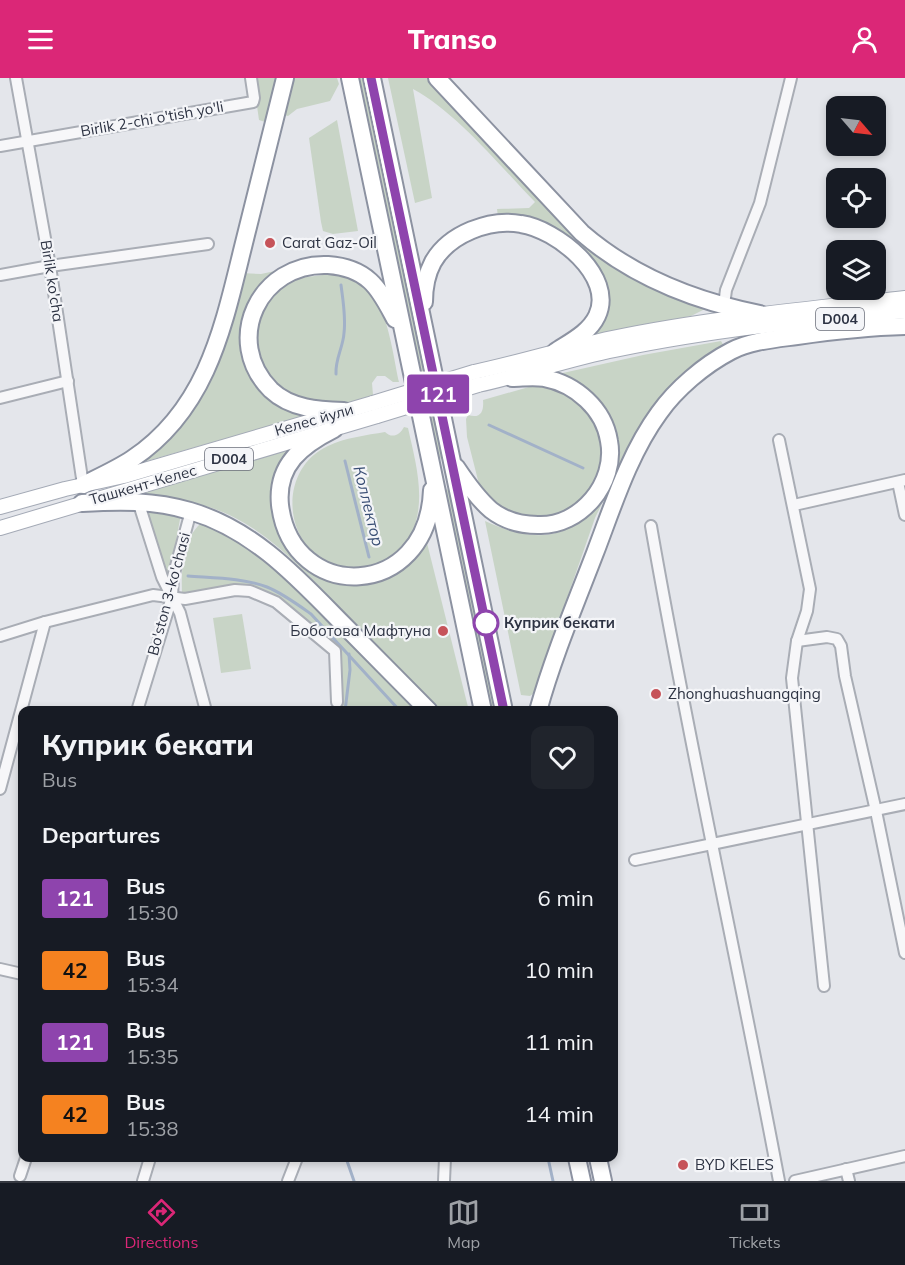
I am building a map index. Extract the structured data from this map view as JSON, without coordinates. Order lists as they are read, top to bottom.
{
  "streets": {
    "main road": ["D004", "Келес йули", "Ташкент-Келес"],
    "street": ["Birlik 2-chi o'tish yo'li", "Birlik ko'cha", "Bo'ston 3-ko'chasi"]
  },
  "crossings": [
    ["Birlik 2-chi o'tish yo'li", "Birlik ko'cha"],
    ["Birlik ko'cha", "Келес йули"],
    ["D004", "Келес йули"],
    ["Келес йули", "Ташкент-Келес"]
  ],
  "water": ["Коллектор"],
  "places": [
    "Carat Gaz-Oil",
    "Куприк бекати",
    "Боботова Мафтуна",
    "Zhonghuashuangqing",
    "BYD KELES"
  ],
  "lines": ["bus line 121"],
  "north": "bottom right",
  "page": {
    "header": "Transo",
    "on_map": "121",
    "heading": [
      ["Куприк бекати", "Bus"],
      "Departures"
    ],
    "list": [
      {
        "mark": "121",
        "name": "Bus",
        "note": "15:30",
        "value": "6 min"
      },
      {
        "mark": "42",
        "name": "Bus",
        "note": "15:34",
        "value": "10 min"
      },
      {
        "mark": "121",
        "name": "Bus",
        "note": "15:35",
        "value": "11 min"
      },
      {
        "mark": "42",
        "name": "Bus",
        "note": "15:38",
        "value": "14 min"
      }
    ],
    "tabs": ["Directions", "Map", "Tickets"]
  }
}
